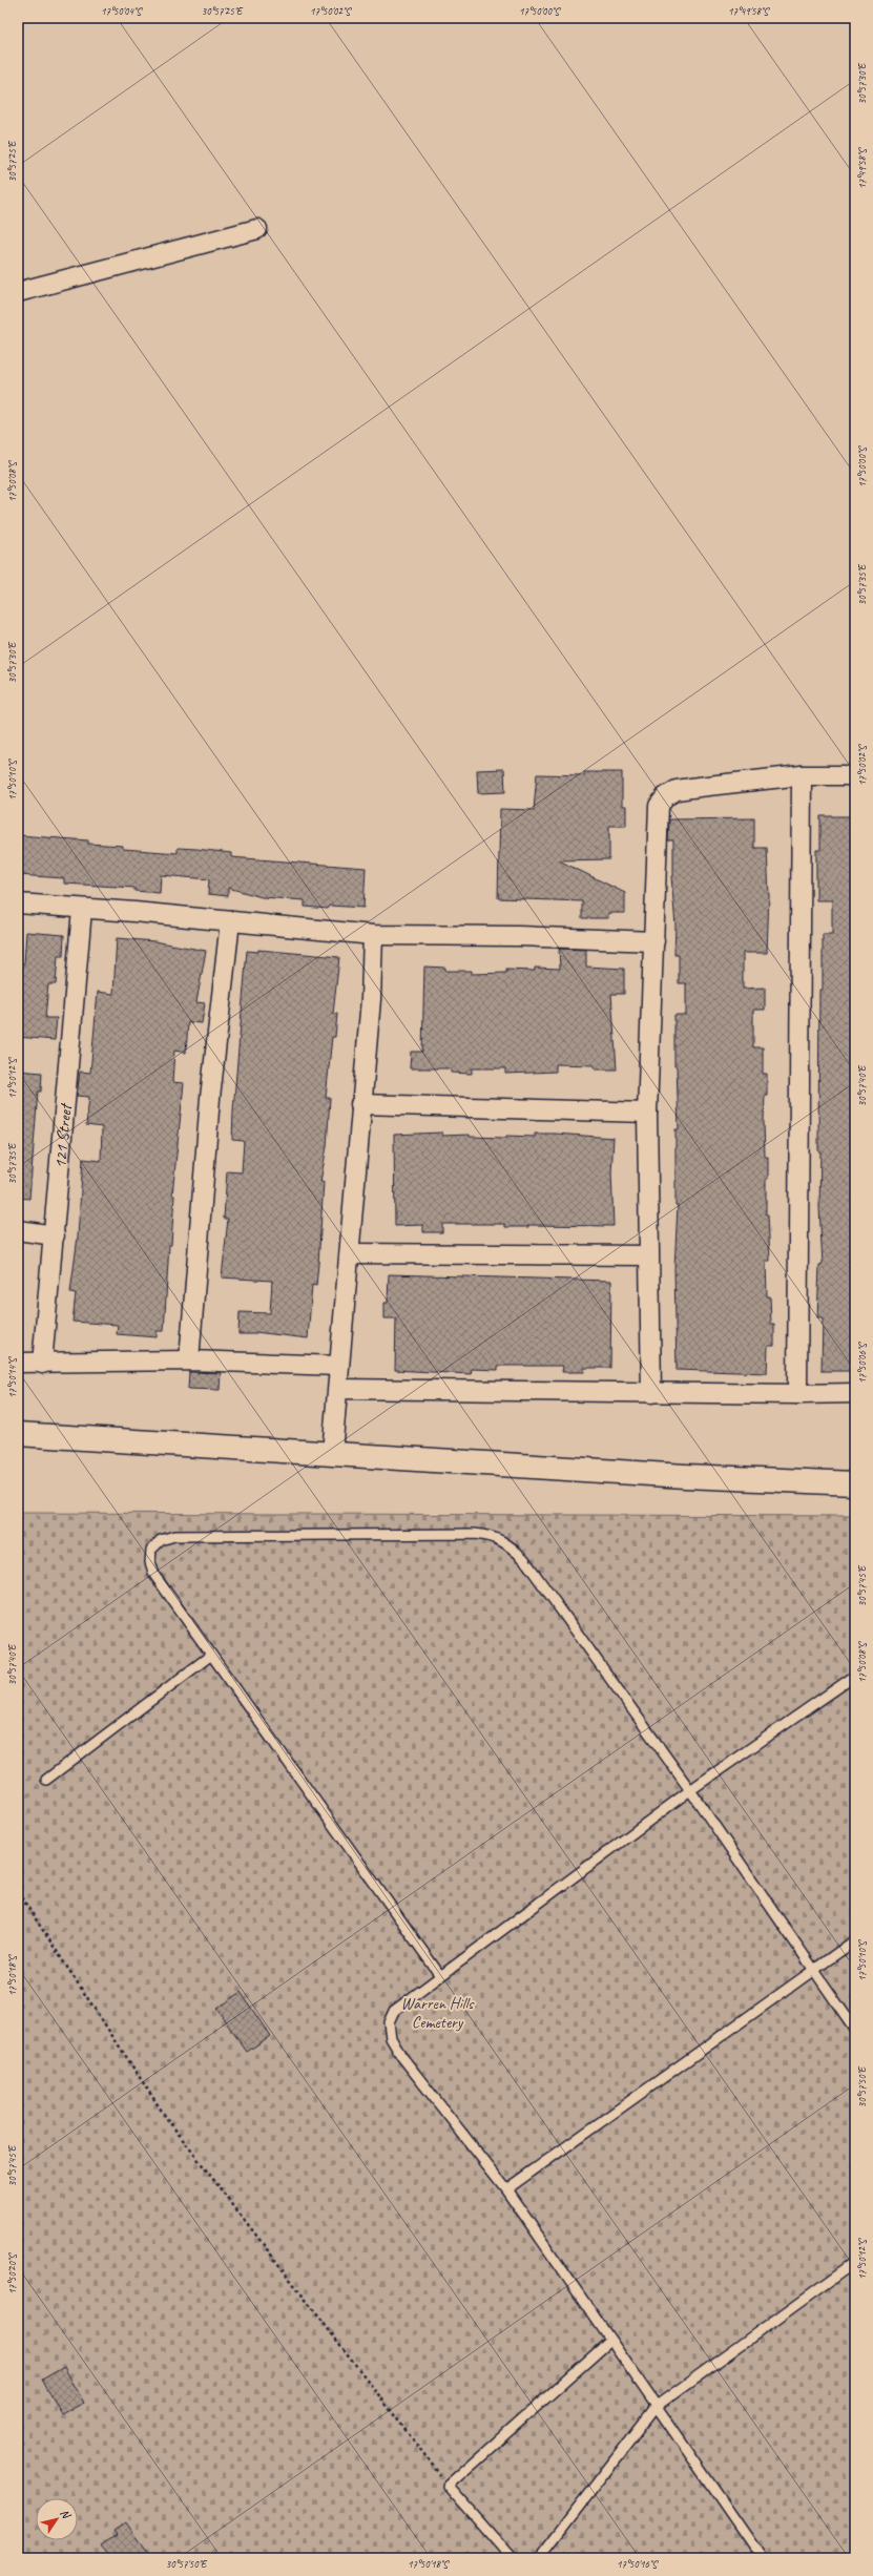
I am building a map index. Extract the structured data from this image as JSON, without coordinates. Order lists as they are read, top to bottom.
{
  "streets": {
    "street": ["121 Street"]
  },
  "parks": ["Warren Hills Cemetery"],
  "north": "top right",
  "coordinates": [
    "17°50'04\"S",
    "30°57'25\"E",
    "17°50'02\"S",
    "17°50'00\"S",
    "17°49'58\"S",
    "30°57'30\"E",
    "17°50'08\"S",
    "30°57'35\"E",
    "17°50'10\"S",
    "17°50'12\"S",
    "30°57'40\"E",
    "17°50'06\"S",
    "17°50'14\"S",
    "30°57'45\"E",
    "17°50'18\"S",
    "30°57'50\"E",
    "17°50'20\"S",
    "17°50'16\"S"
  ]
}
